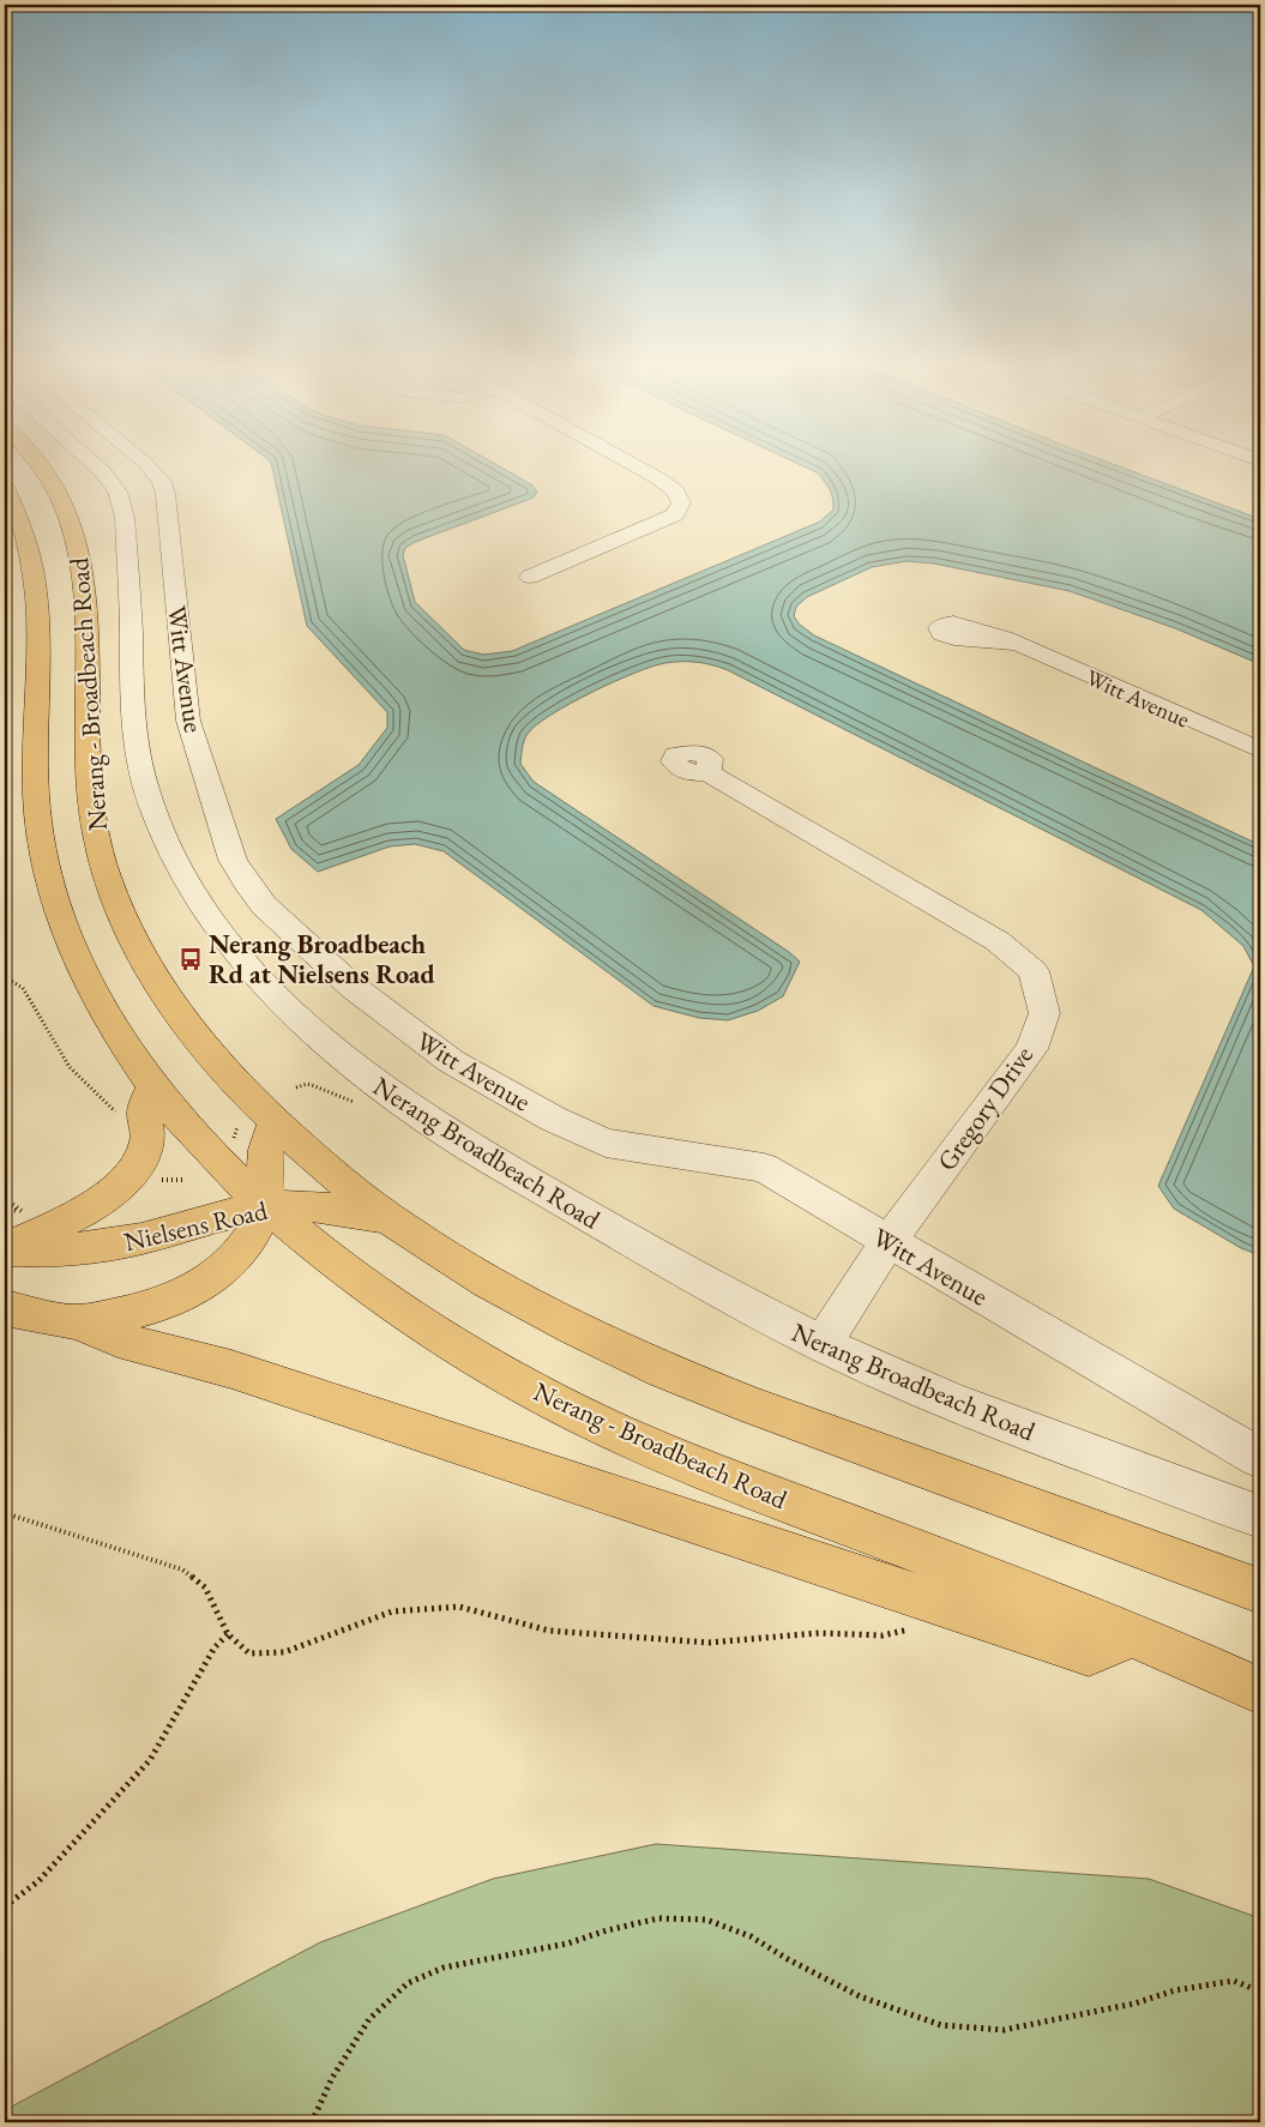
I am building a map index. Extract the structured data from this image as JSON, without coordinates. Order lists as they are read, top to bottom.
{
  "streets": {
    "main road": ["Nerang - Broadbeach Road", "Nielsens Road"],
    "street": ["Witt Avenue", "Gregory Drive", "Nerang Broadbeach Road"]
  },
  "crossings": [
    ["Witt Avenue", "Gregory Drive"],
    ["Nerang - Broadbeach Road", "Nielsens Road"],
    ["Gregory Drive", "Nerang Broadbeach Road"]
  ],
  "places": {
    "bus stop": ["Nerang Broadbeach Rd at Nielsens Road"]
  }
}
